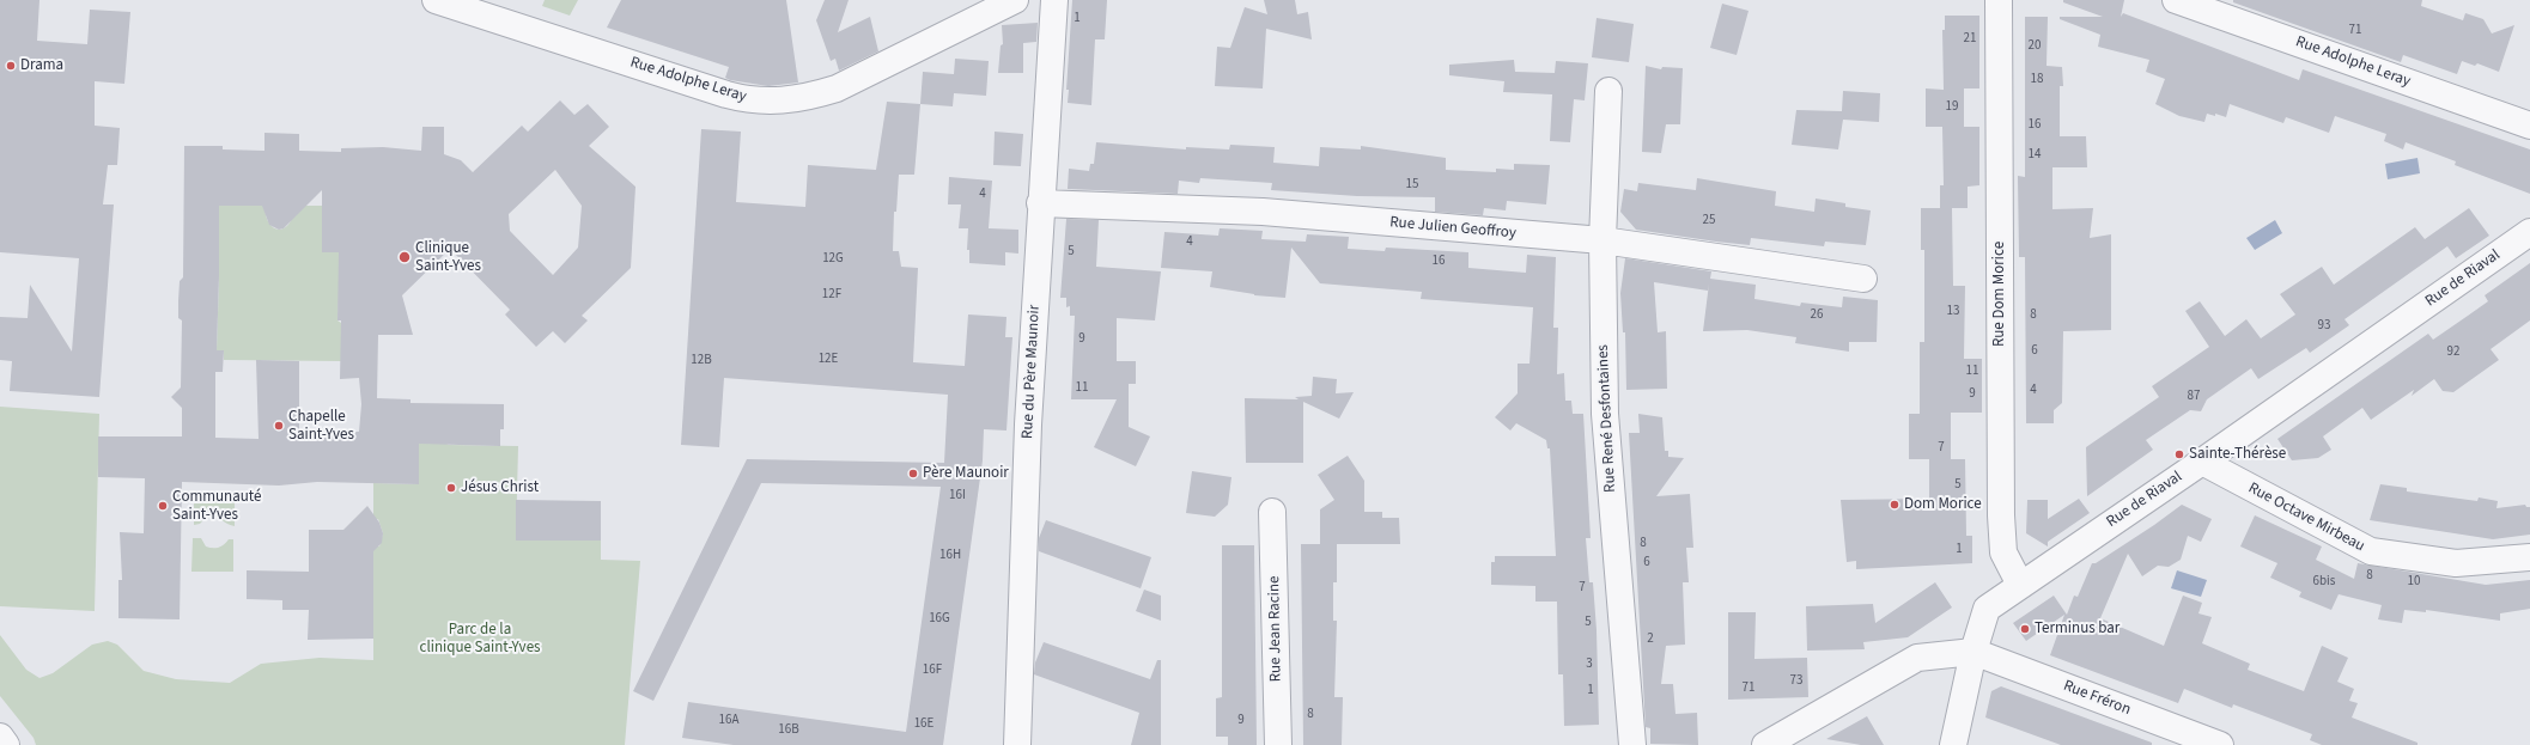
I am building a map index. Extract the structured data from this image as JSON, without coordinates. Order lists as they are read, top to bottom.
{
  "streets": {
    "street": [
      "Rue Adolphe Leray",
      "Rue Julien Geoffroy",
      "Rue de Riaval",
      "Rue Dom Morice",
      "Rue du Père Maunoir",
      "Rue René Desfontaines",
      "Rue Octave Mirbeau",
      "Rue Jean Racine",
      "Rue Fréron"
    ]
  },
  "crossings": [
    ["Rue Julien Geoffroy", "Rue du Père Maunoir"],
    ["Rue Julien Geoffroy", "Rue René Desfontaines"],
    ["Rue de Riaval", "Rue Dom Morice"],
    ["Rue de Riaval", "Rue Octave Mirbeau"],
    ["Rue de Riaval", "Rue Fréron"]
  ],
  "parks": ["Parc de la clinique Saint-Yves"],
  "places": [
    "Drama",
    "Clinique Saint-Yves",
    "Chapelle Saint-Yves",
    "Sainte-Thérèse",
    "Père Maunoir",
    "Jésus Christ",
    "Dom Morice",
    "Communauté Saint-Yves",
    "Terminus bar"
  ],
  "house_numbers": [
    "1",
    "71",
    "21",
    "20",
    "18",
    "19",
    "16",
    "14",
    "15",
    "4",
    "25",
    "4",
    "5",
    "12G",
    "16",
    "12F",
    "13",
    "26",
    "8",
    "93",
    "9",
    "6",
    "92",
    "12E",
    "12B",
    "11",
    "11",
    "4",
    "9",
    "87",
    "7",
    "5",
    "16I",
    "8",
    "1",
    "16H",
    "6",
    "8",
    "6bis",
    "10",
    "7",
    "16G",
    "5",
    "2",
    "3",
    "16F",
    "73",
    "71",
    "1",
    "8",
    "16A",
    "9",
    "16E",
    "16B"
  ]
}
